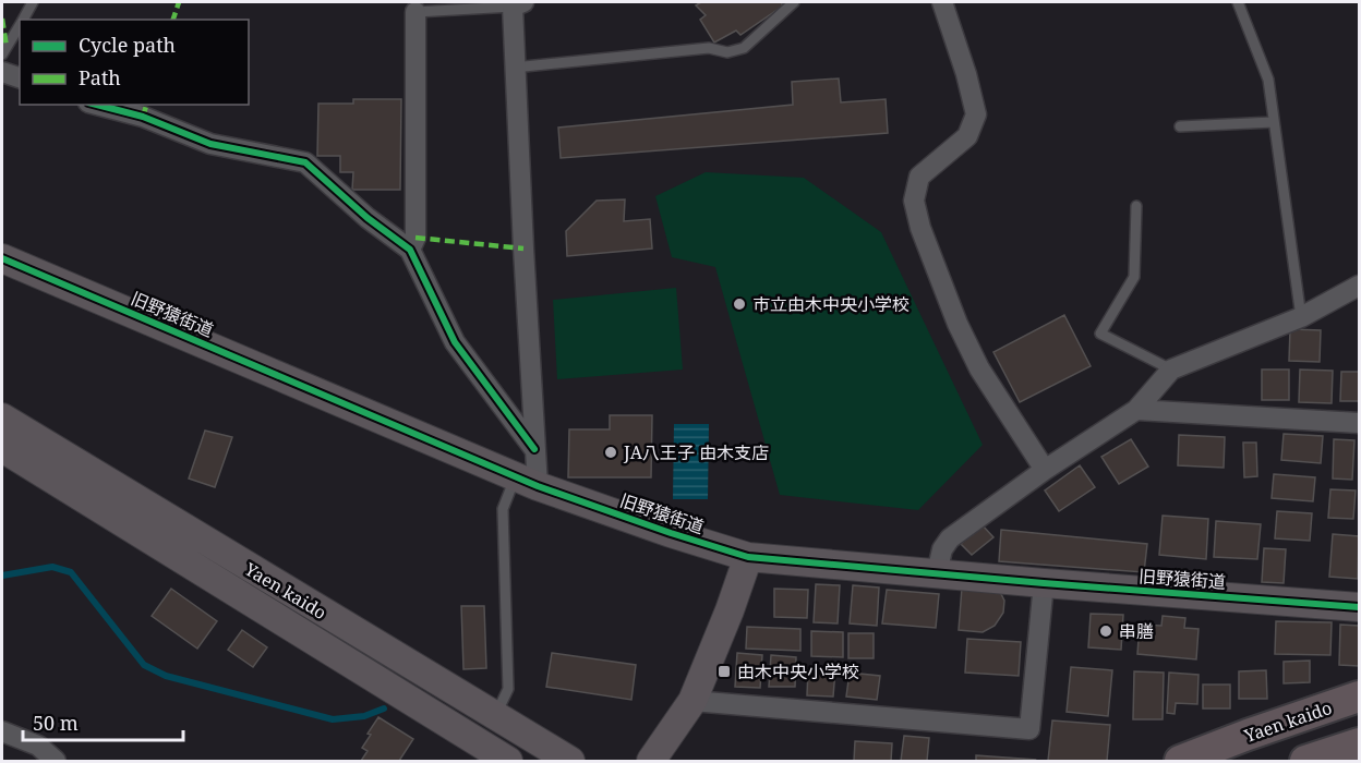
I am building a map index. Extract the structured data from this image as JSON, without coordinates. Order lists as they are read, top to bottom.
{
  "streets": {
    "main road": ["Yaen kaido"],
    "street": ["旧野猿街道"]
  },
  "places": {
    "other": ["市立由木中央小学校", "JA八王子 由木支店", "串膳"],
    "transit": ["由木中央小学校"]
  },
  "legend": ["Cycle path", "Path"],
  "scale_bar": "50 m"
}
